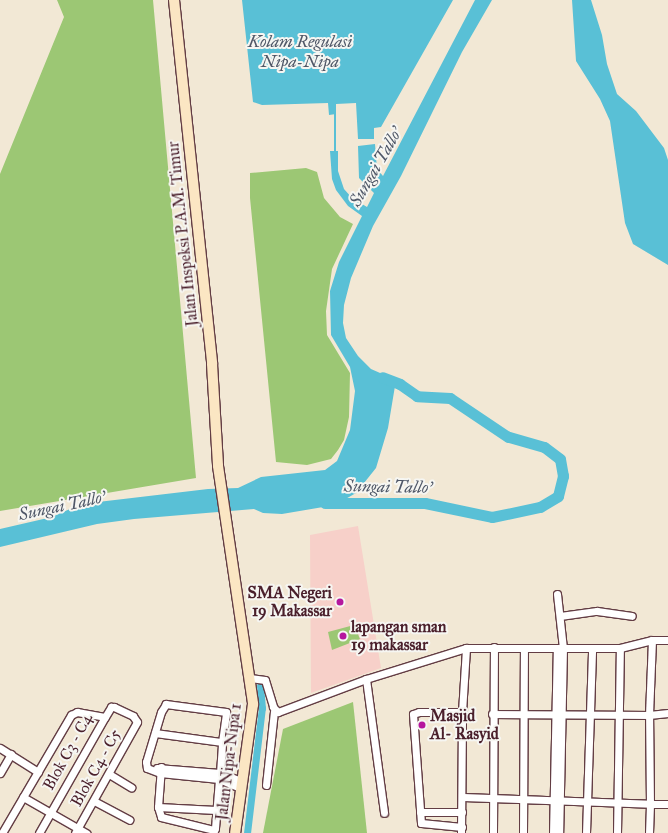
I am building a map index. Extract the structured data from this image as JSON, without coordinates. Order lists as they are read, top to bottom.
{
  "streets": {
    "street": [
      "Jalan Inspeksi P.A.M. Timur",
      "Blok C3 - C4",
      "Jalan Nipa-Nipa 1",
      "Blok C4 - C5"
    ]
  },
  "crossings": [
    ["Jalan Inspeksi P.A.M. Timur", "Jalan Nipa-Nipa 1"],
    ["Blok C3 - C4", "Blok C4 - C5"]
  ],
  "water": ["Kolam Regulasi Nipa-Nipa", "Sungai Tallo'"],
  "places": ["SMA Negeri 19 Makassar", "lapangan sman 19 makassar", "Masjid Al- Rasyid"]
}
